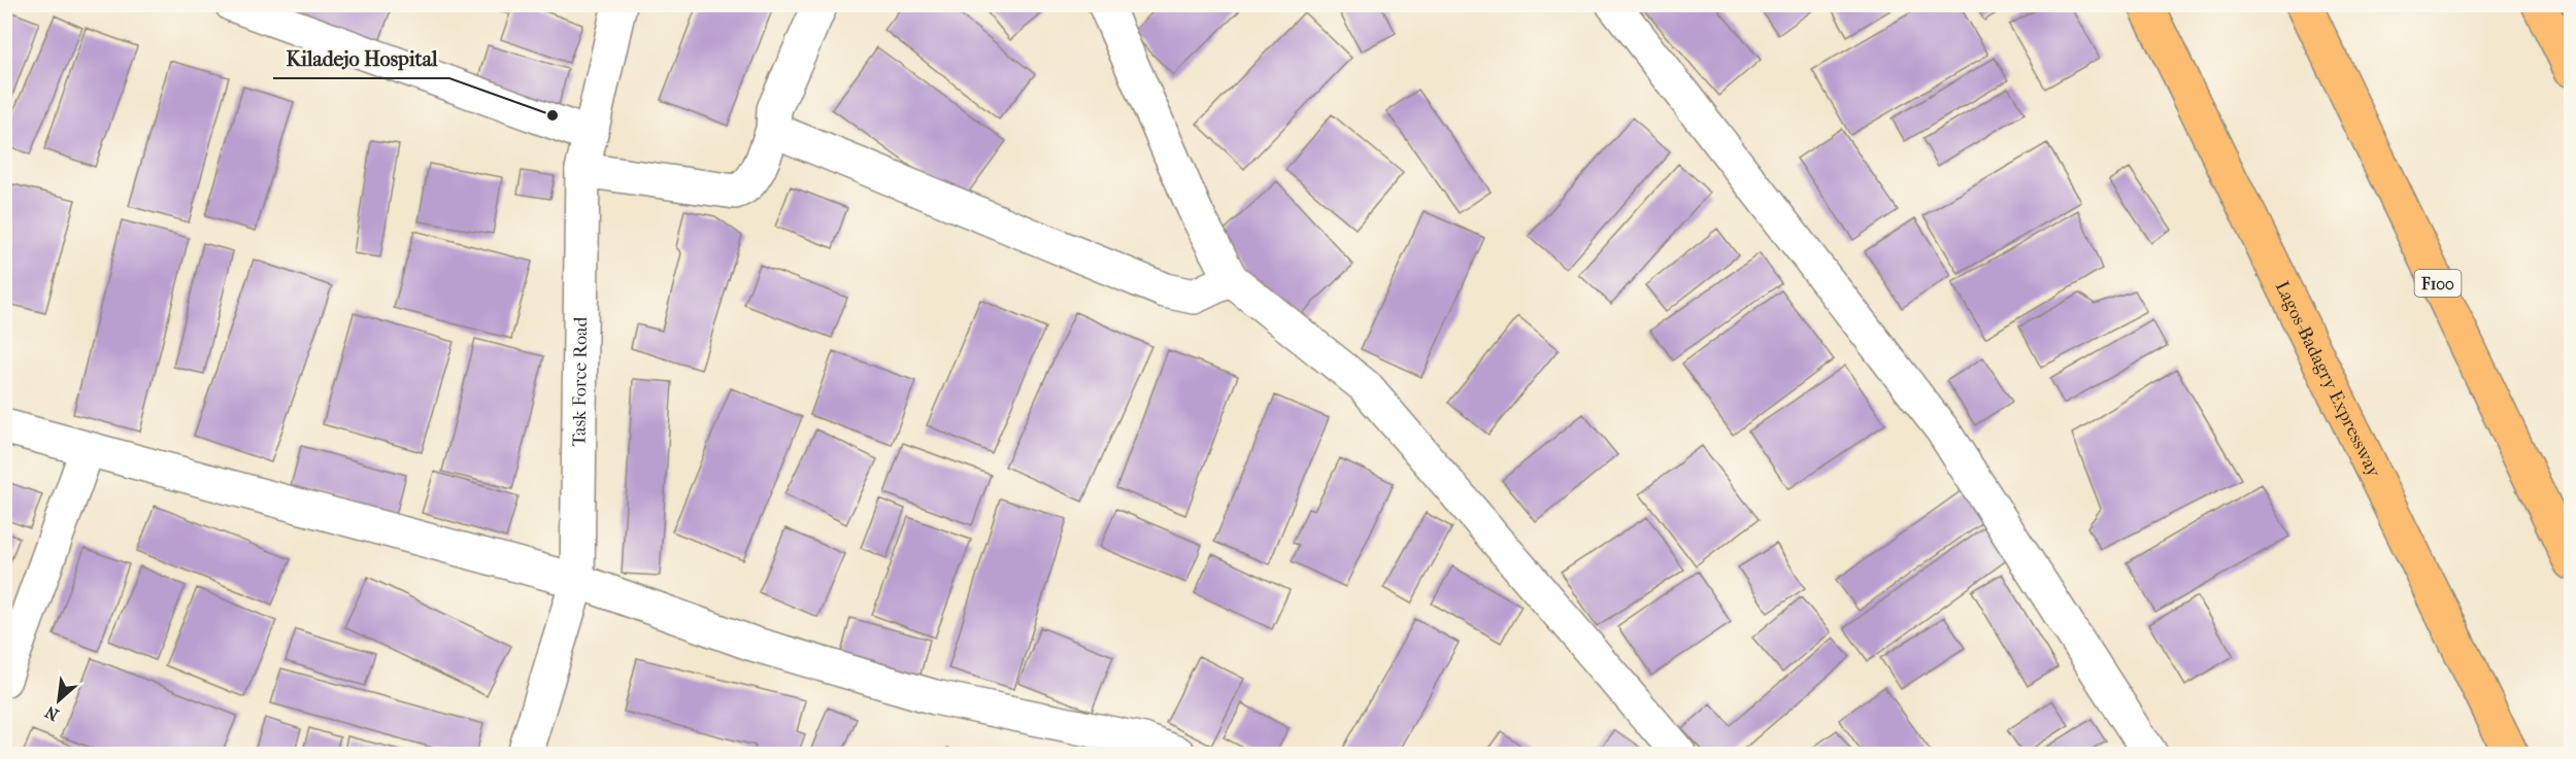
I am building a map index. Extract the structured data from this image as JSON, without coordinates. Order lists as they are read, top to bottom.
{
  "streets": {
    "main road": ["F100", "Lagos-Badagry Expressway"],
    "street": ["Task Force Road"]
  },
  "places": ["Kiladejo Hospital"],
  "north": "bottom left"
}
